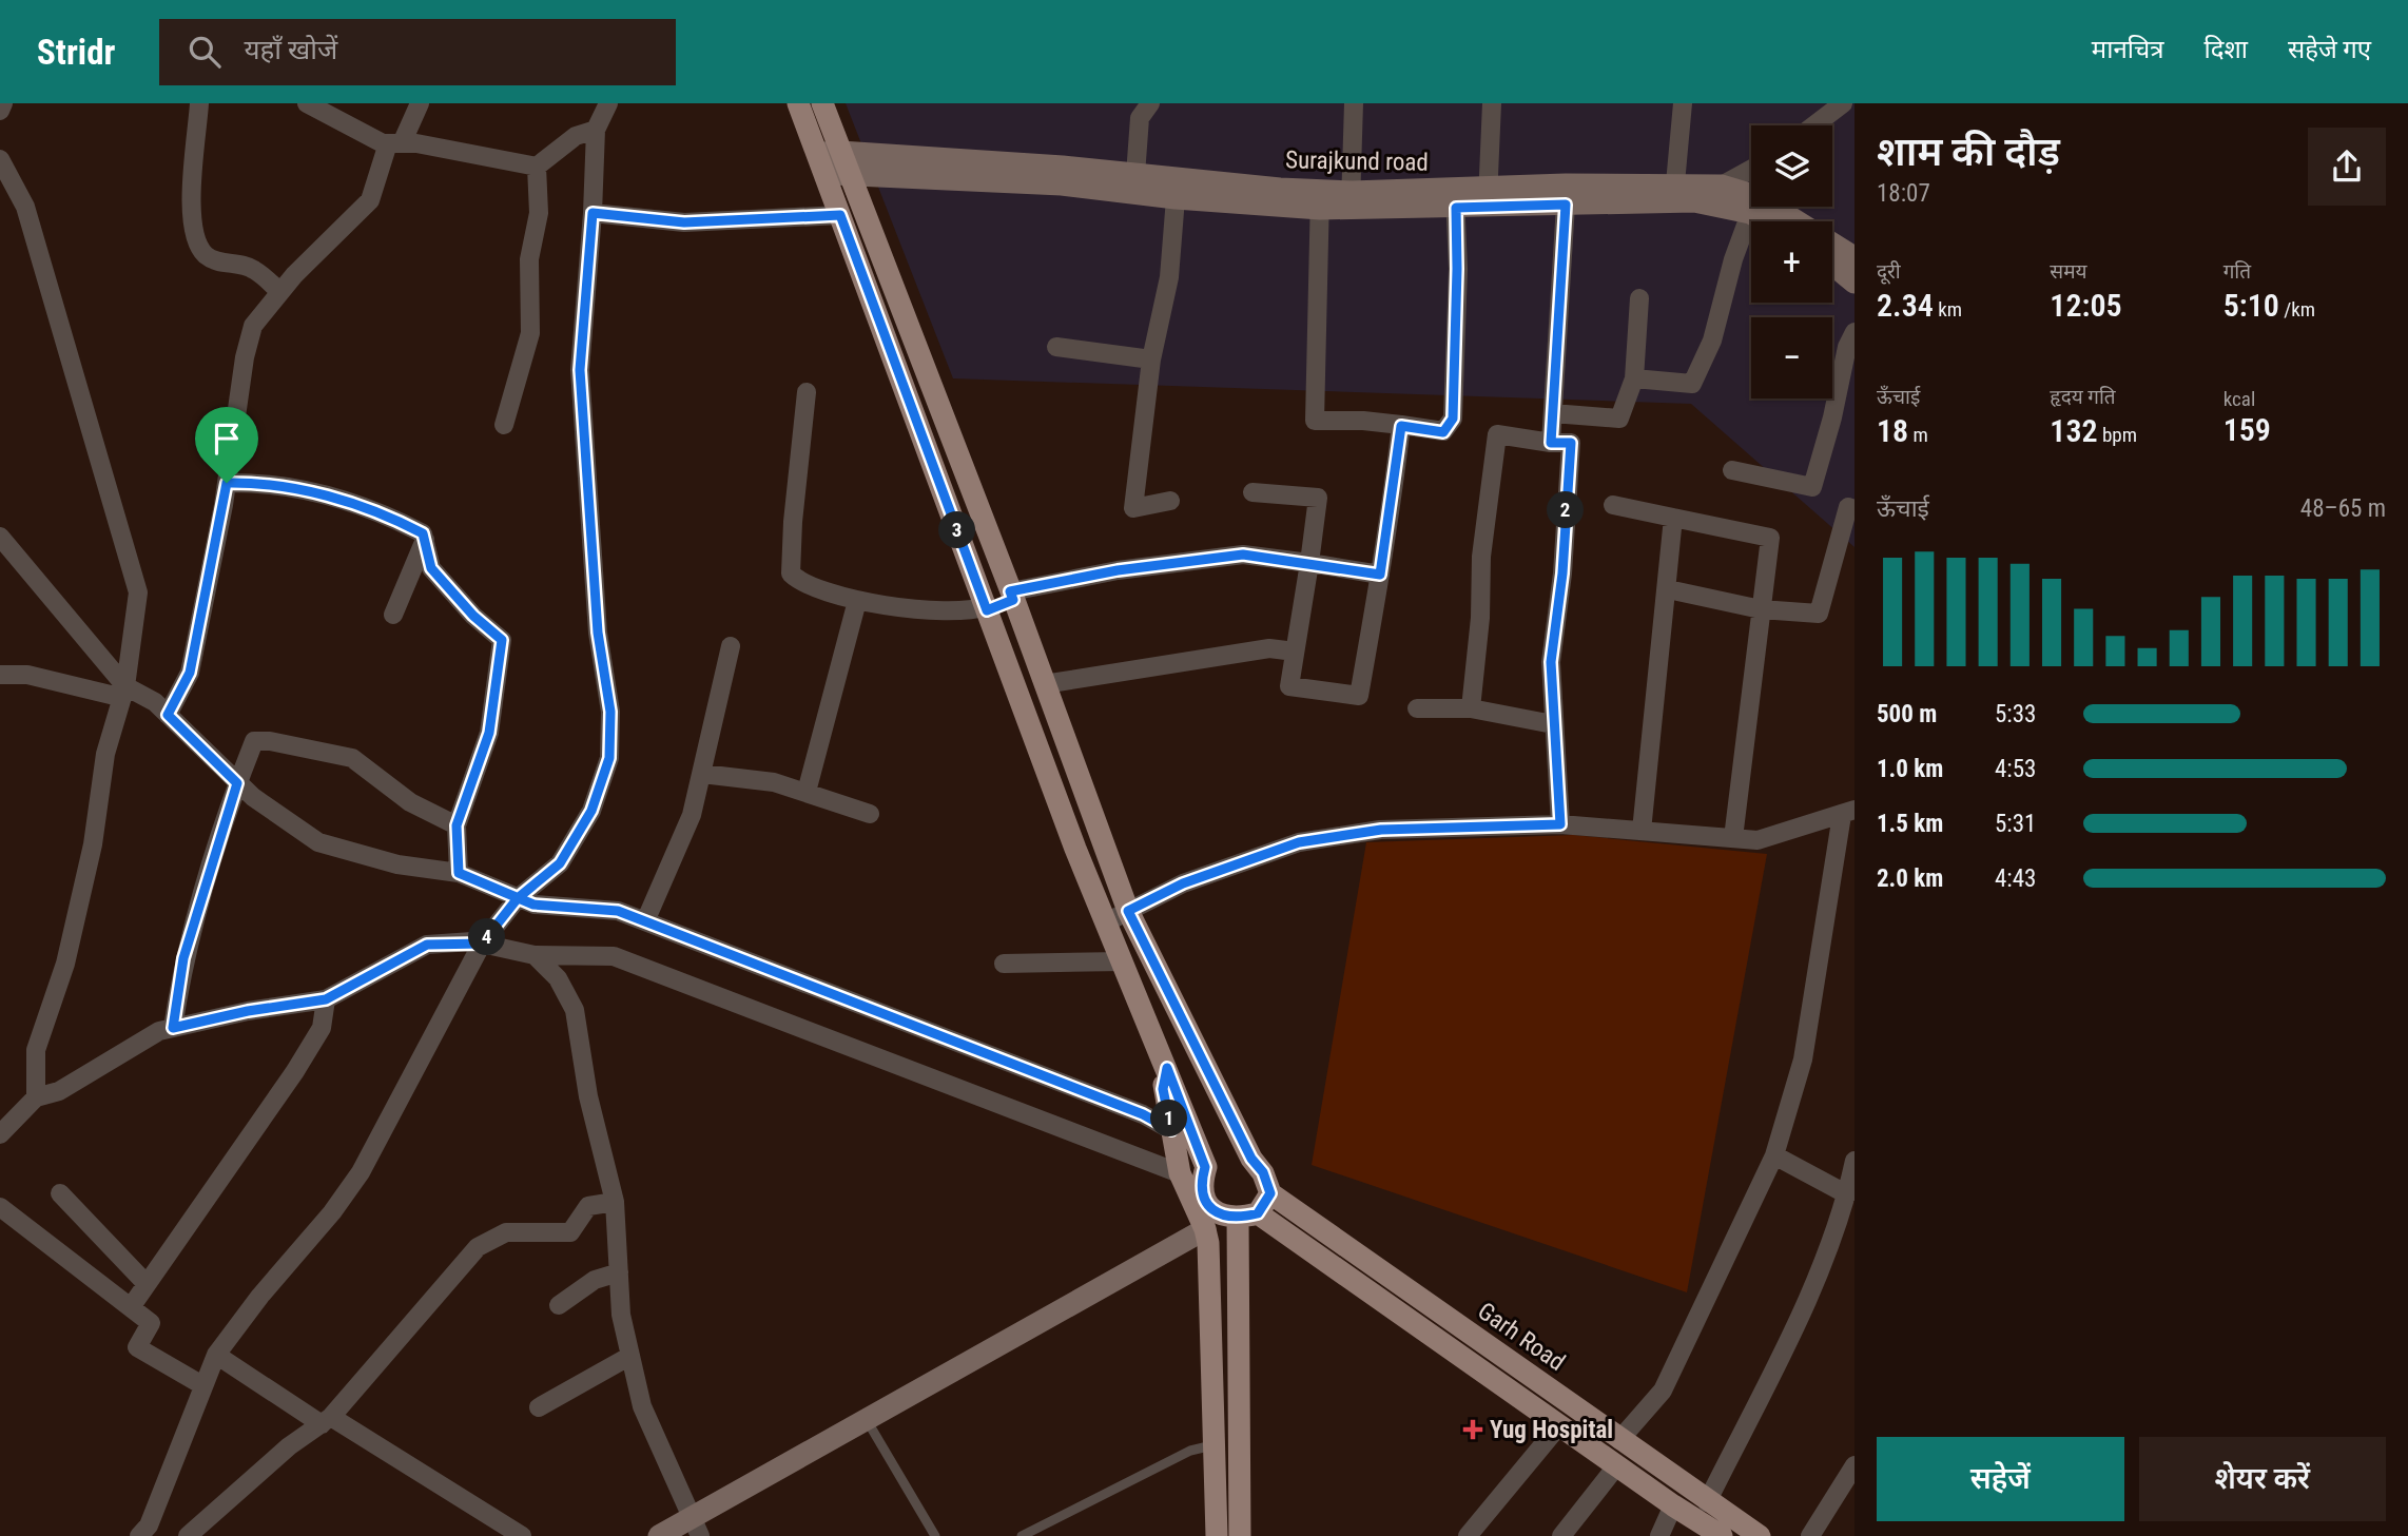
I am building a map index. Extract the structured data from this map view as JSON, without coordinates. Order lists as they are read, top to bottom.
{
  "streets": {
    "main road": ["Garh Road"],
    "street": ["Surajkund road"]
  },
  "places": {
    "health": ["Yug Hospital"]
  },
  "page": {
    "header": "Stridr",
    "search": "यहाँ खोजें",
    "nav": ["मानचित्र", "दिशा", "सहेजे गए"],
    "heading": ["शाम की दौड़", "18:07"],
    "map_buttons": ["+", "−"],
    "stats": [
      ["दूरी", "2.34 km"],
      ["समय", "12:05"],
      ["गति", "5:10 /km"],
      ["ऊँचाई", "18 m"],
      ["हृदय गति", "132 bpm"],
      ["kcal", "159"]
    ],
    "chart": ["ऊँचाई", "48–65 m"],
    "pins": [
      "2",
      "3",
      "4",
      "1"
    ],
    "list": [
      {
        "name": "500 m",
        "note": "5:33"
      },
      {
        "name": "1.0 km",
        "note": "4:53"
      },
      {
        "name": "1.5 km",
        "note": "5:31"
      },
      {
        "name": "2.0 km",
        "note": "4:43"
      }
    ],
    "buttons": ["सहेजें", "शेयर करें"]
  }
}
